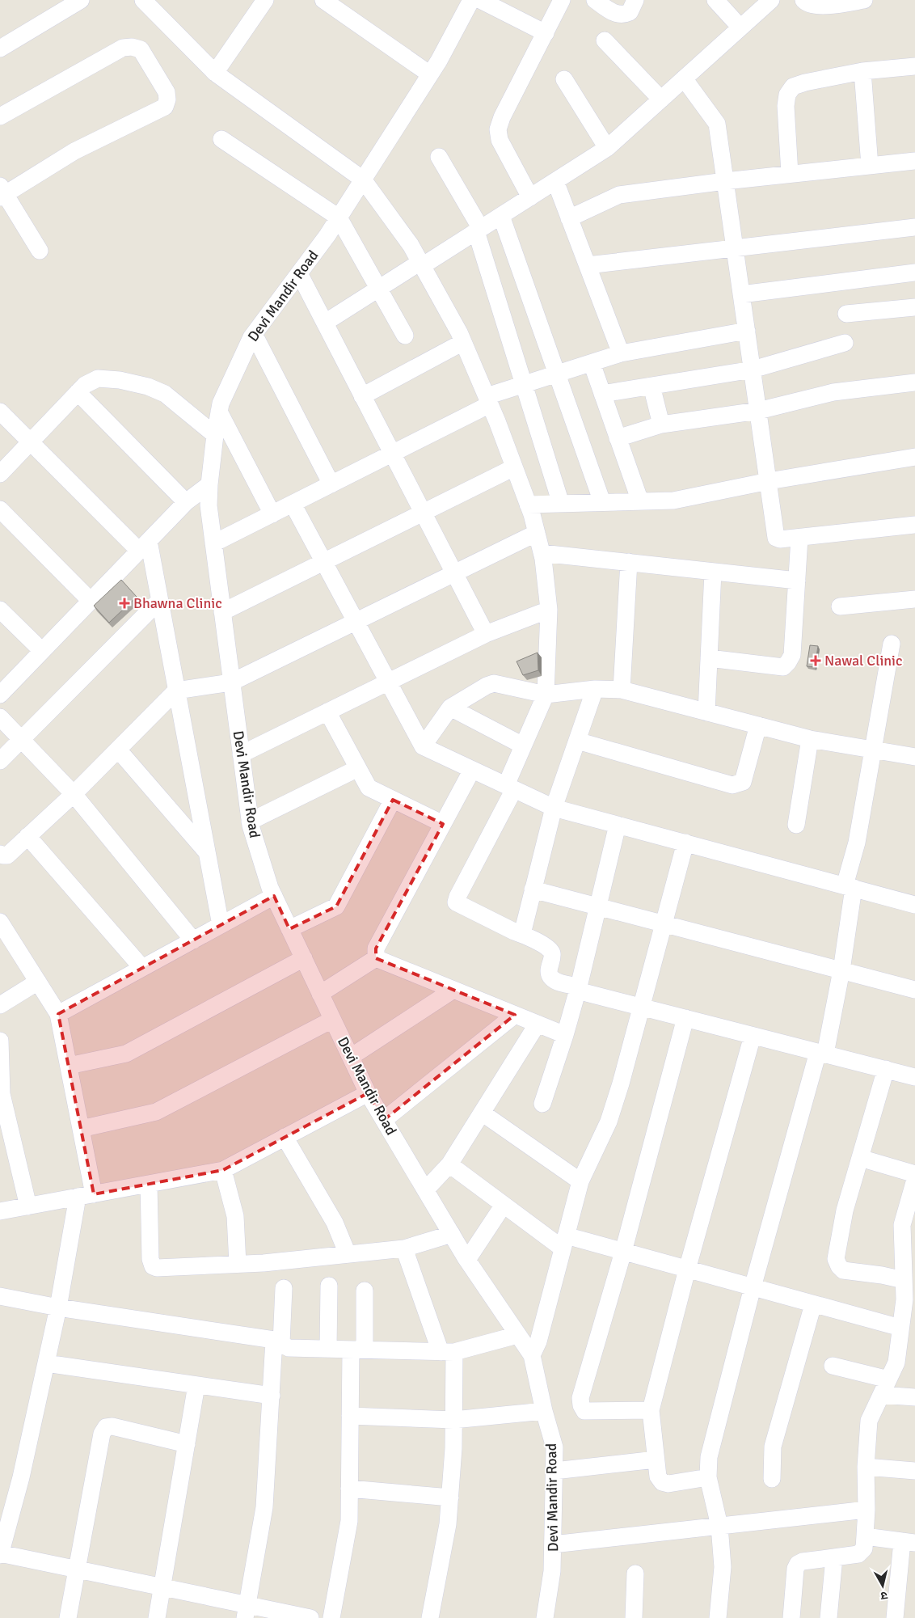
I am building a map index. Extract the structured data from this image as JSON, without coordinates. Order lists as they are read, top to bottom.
{
  "streets": {
    "street": ["Devi Mandir Road"]
  },
  "places": {
    "health": ["Bhawna Clinic", "Nawal Clinic"]
  },
  "north": "bottom"
}
